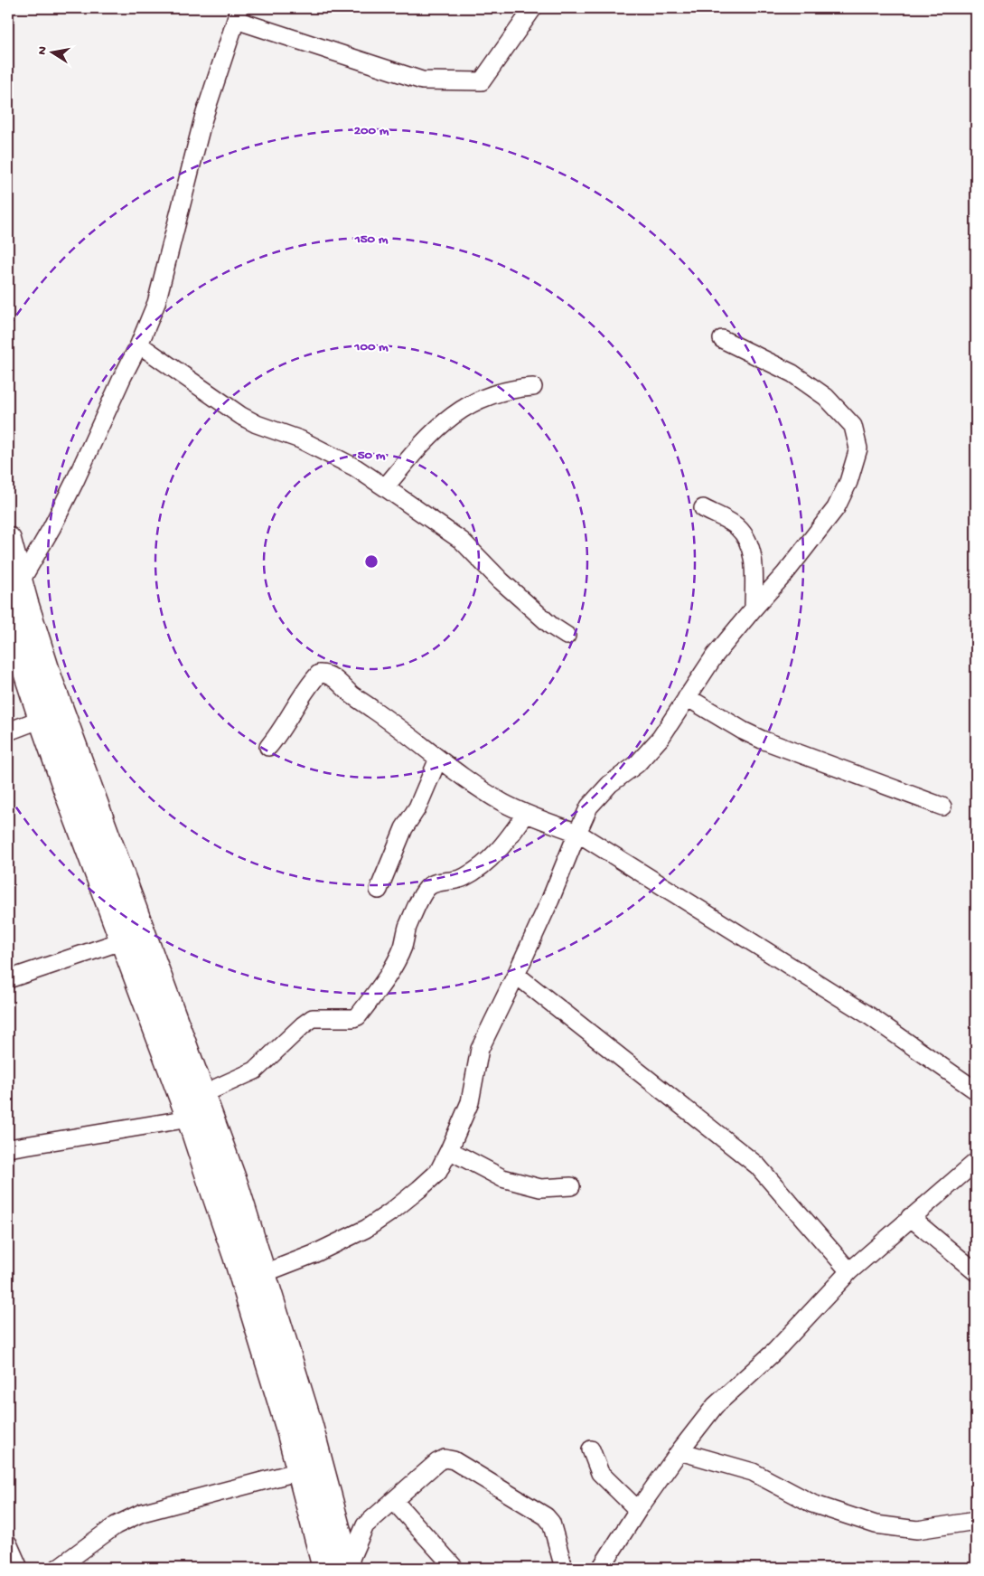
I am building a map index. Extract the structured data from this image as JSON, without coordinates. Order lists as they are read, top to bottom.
{
  "north": "left",
  "rings": [
    "200 m",
    "150 m",
    "100 m",
    "50 m"
  ]
}
